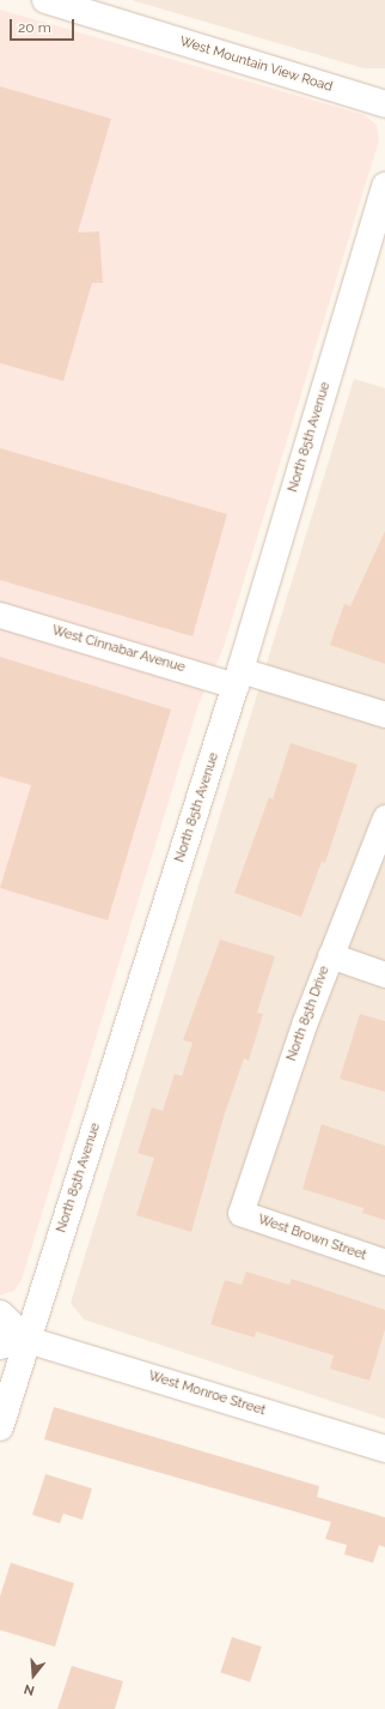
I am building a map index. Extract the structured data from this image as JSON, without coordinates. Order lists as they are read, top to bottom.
{
  "streets": {
    "street": [
      "West Mountain View Road",
      "North 85th Avenue",
      "West Cinnabar Avenue",
      "North 85th Drive",
      "West Brown Street",
      "West Monroe Street"
    ]
  },
  "crossings": [
    ["North 85th Avenue", "West Cinnabar Avenue"],
    ["North 85th Avenue", "West Monroe Street"],
    ["North 85th Drive", "West Brown Street"]
  ],
  "scale_bar": "20 m",
  "north": "bottom"
}
